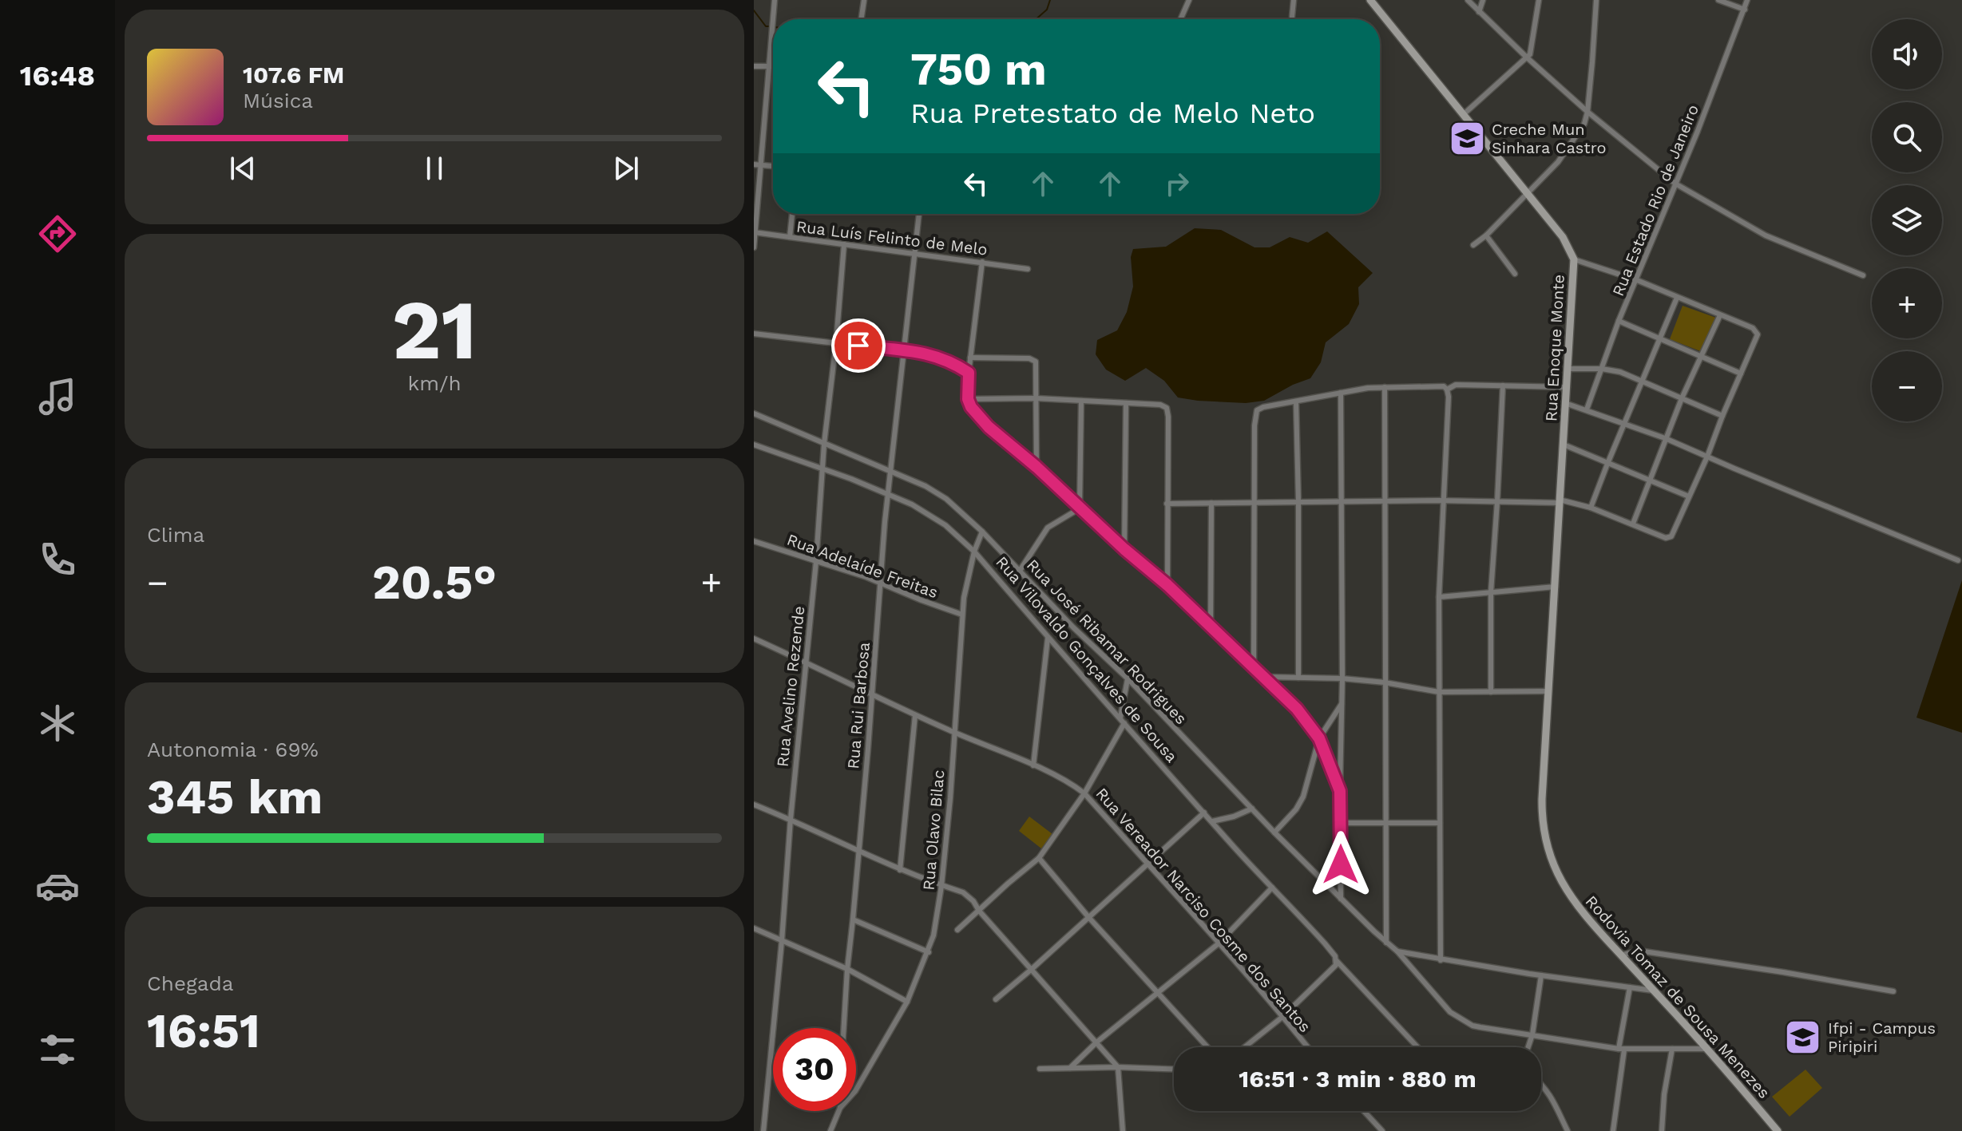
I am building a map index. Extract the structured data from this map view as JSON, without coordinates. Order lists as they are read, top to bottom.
{
  "streets": {
    "main road": ["Rua Enoque Monte", "Rodovia Tomaz de Sousa Menezes"],
    "street": [
      "Rua Estado Rio de Janeiro",
      "Rua Luís Felinto de Melo",
      "Rua Adelaíde Freitas",
      "Rua José Ribamar Rodrigues",
      "Rua Vilovaldo Gonçalves de Sousa",
      "Rua Avelino Rezende",
      "Rua Rui Barbosa",
      "Rua Olavo Bilac",
      "Rua Vereador Narciso Cosme dos Santos"
    ]
  },
  "crossings": [
    ["Rua Luís Felinto de Melo", "Rua Avelino Rezende"],
    ["Rua Luís Felinto de Melo", "Rua Rui Barbosa"],
    ["Rua Enoque Monte", "Rodovia Tomaz de Sousa Menezes"],
    ["Rua Adelaíde Freitas", "Rua Avelino Rezende"],
    ["Rua Adelaíde Freitas", "Rua Rui Barbosa"],
    ["Rua Adelaíde Freitas", "Rua Olavo Bilac"],
    ["Rua José Ribamar Rodrigues", "Rua Avelino Rezende"],
    ["Rua José Ribamar Rodrigues", "Rua Rui Barbosa"],
    ["Rua José Ribamar Rodrigues", "Rua Olavo Bilac"],
    ["Rua José Ribamar Rodrigues", "Rodovia Tomaz de Sousa Menezes"],
    ["Rua Vilovaldo Gonçalves de Sousa", "Rua Avelino Rezende"],
    ["Rua Vilovaldo Gonçalves de Sousa", "Rua Rui Barbosa"],
    ["Rua Vilovaldo Gonçalves de Sousa", "Rua Olavo Bilac"],
    ["Rua Avelino Rezende", "Rua Vereador Narciso Cosme dos Santos"],
    ["Rua Rui Barbosa", "Rua Vereador Narciso Cosme dos Santos"],
    ["Rua Olavo Bilac", "Rua Vereador Narciso Cosme dos Santos"]
  ],
  "places": {
    "school or university": ["Creche Mun Sinhara Castro", "Ifpi - Campus Piripiri"]
  },
  "page": {
    "tabs": "16:48",
    "map_buttons": ["+", "−"],
    "turn": ["750 m", "Rua Pretestato de Melo Neto"],
    "song": ["107.6 FM", "Música"],
    "tile": [
      ["21", "km/h"],
      "Clima",
      ["Autonomia · 69%", "345 km"],
      ["Chegada", "16:51"]
    ],
    "heat": ["−", "20.5°", "+"],
    "limit": "30",
    "trip": "16:51 · 3 min · 880 m"
  }
}
